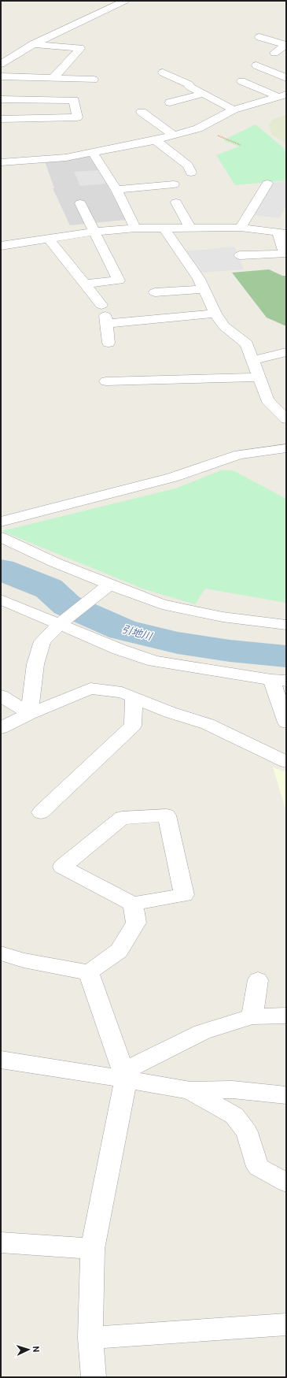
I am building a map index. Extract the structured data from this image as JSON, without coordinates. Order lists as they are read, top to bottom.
{
  "water": ["引地川"],
  "north": "right"
}
